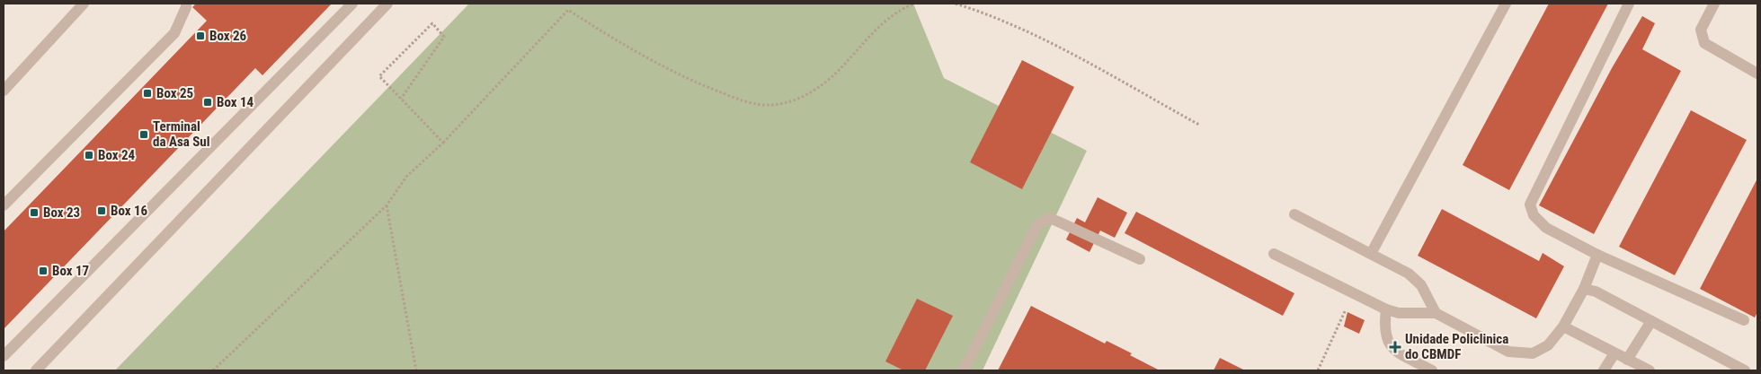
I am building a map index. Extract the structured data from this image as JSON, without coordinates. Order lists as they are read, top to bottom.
{
  "places": {
    "transit": [
      "Box 26",
      "Box 25",
      "Box 14",
      "Terminal da Asa Sul",
      "Box 24",
      "Box 16",
      "Box 23",
      "Box 17"
    ],
    "health": ["Unidade Policlinica do CBMDF"]
  }
}
